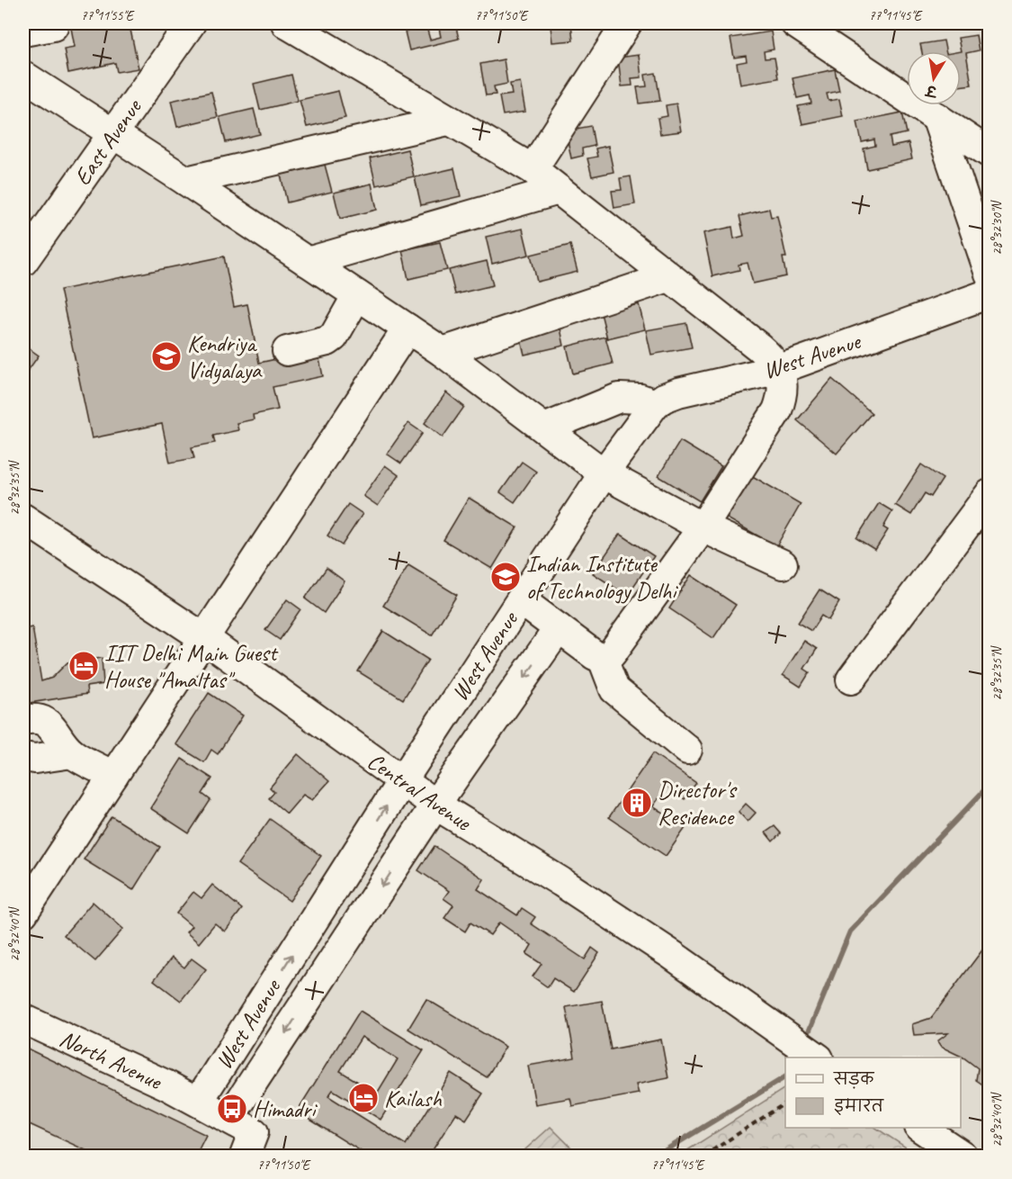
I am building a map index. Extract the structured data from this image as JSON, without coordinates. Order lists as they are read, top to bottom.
{
  "streets": {
    "street": [
      "East Avenue",
      "West Avenue",
      "Central Avenue",
      "North Avenue"
    ]
  },
  "crossings": [
    ["West Avenue", "Central Avenue"],
    ["West Avenue", "North Avenue"]
  ],
  "places": {
    "school or university": ["Kendriya Vidyalaya", "Indian Institute of Technology Delhi"],
    "hotel": ["IIT Delhi Main Guest House \"Amaltas\"", "Kailash"],
    "building": ["Director's Residence"],
    "bus stop": ["Himadri"]
  },
  "legend": ["सड़क", "इमारत"],
  "north": "bottom",
  "coordinates": [
    "77°11'55\"E",
    "77°11'50\"E",
    "77°11'45\"E",
    "28°32'30\"N",
    "28°32'35\"N",
    "28°32'40\"N"
  ]
}
